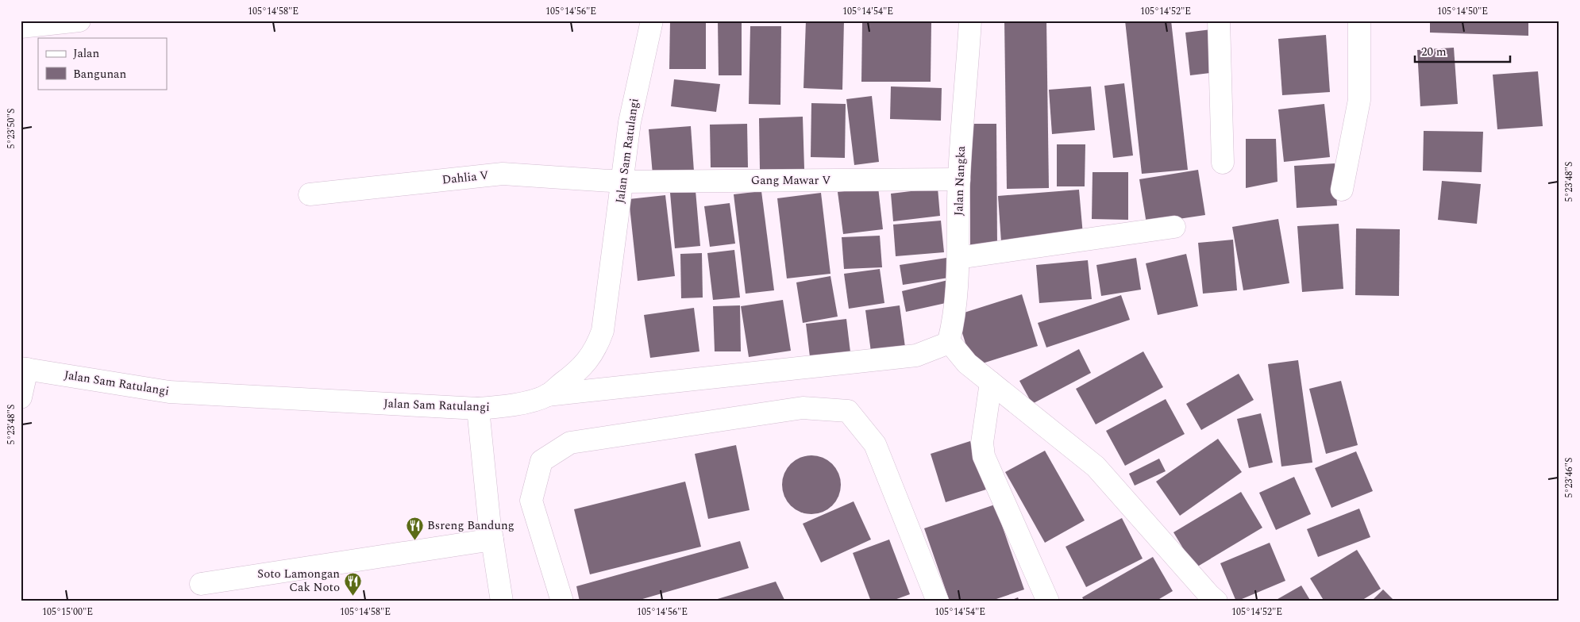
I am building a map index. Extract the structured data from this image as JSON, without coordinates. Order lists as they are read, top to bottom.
{
  "streets": {
    "street": [
      "Jalan Sam Ratulangi",
      "Dahlia V",
      "Gang Mawar V",
      "Jalan Nangka"
    ]
  },
  "crossings": [
    ["Jalan Sam Ratulangi", "Dahlia V"],
    ["Jalan Sam Ratulangi", "Gang Mawar V"],
    ["Dahlia V", "Gang Mawar V"],
    ["Gang Mawar V", "Jalan Nangka"]
  ],
  "places": {
    "restaurant": ["Bsreng Bandung", "Soto Lamongan Cak Noto"]
  },
  "legend": ["Jalan", "Bangunan"],
  "scale_bar": "20 m",
  "coordinates": [
    "105°14'58\"E",
    "105°14'56\"E",
    "105°14'54\"E",
    "105°14'52\"E",
    "105°14'50\"E",
    "5°23'50\"S",
    "5°23'48\"S",
    "5°23'46\"S",
    "105°15'00\"E"
  ]
}
